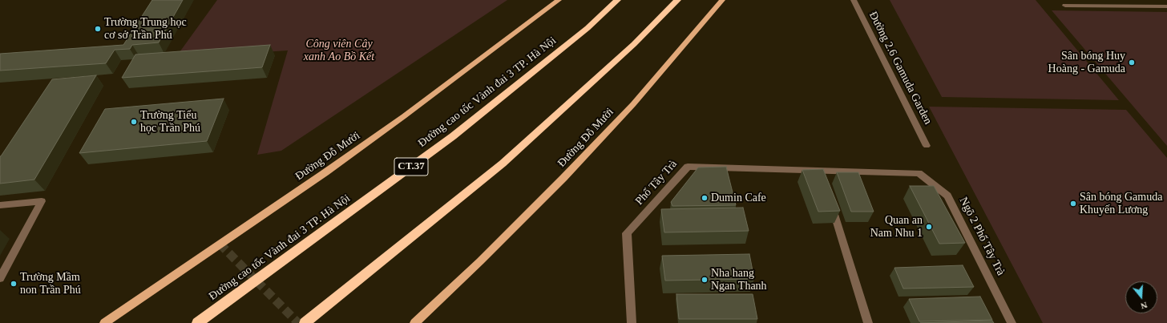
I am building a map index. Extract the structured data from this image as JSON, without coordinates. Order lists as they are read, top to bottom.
{
  "streets": {
    "highway": ["Đường cao tốc Vành đai 3 TP. Hà Nội", "CT.37"],
    "main road": ["Đường Đỗ Mười"],
    "street": ["Đường 2.6 Gamuda Garden", "Phố Tây Trà", "Ngõ 2 Phố Tây Trà"]
  },
  "crossings": [
    ["Phố Tây Trà", "Ngõ 2 Phố Tây Trà"]
  ],
  "parks": ["Công viên Cây xanh Ao Bồ Kết"],
  "places": [
    "Trường Trung học cơ sở Trần Phú",
    "Sân bóng Huy Hoàng - Gamuda",
    "Trường Tiểu học Trần Phú",
    "Dumin Cafe",
    "Sân bóng Gamuda Khuyến Lương",
    "Quan an Nam Nhu 1",
    "Nha hang Ngan Thanh",
    "Trường Mầm non Trần Phú"
  ],
  "north": "bottom"
}
